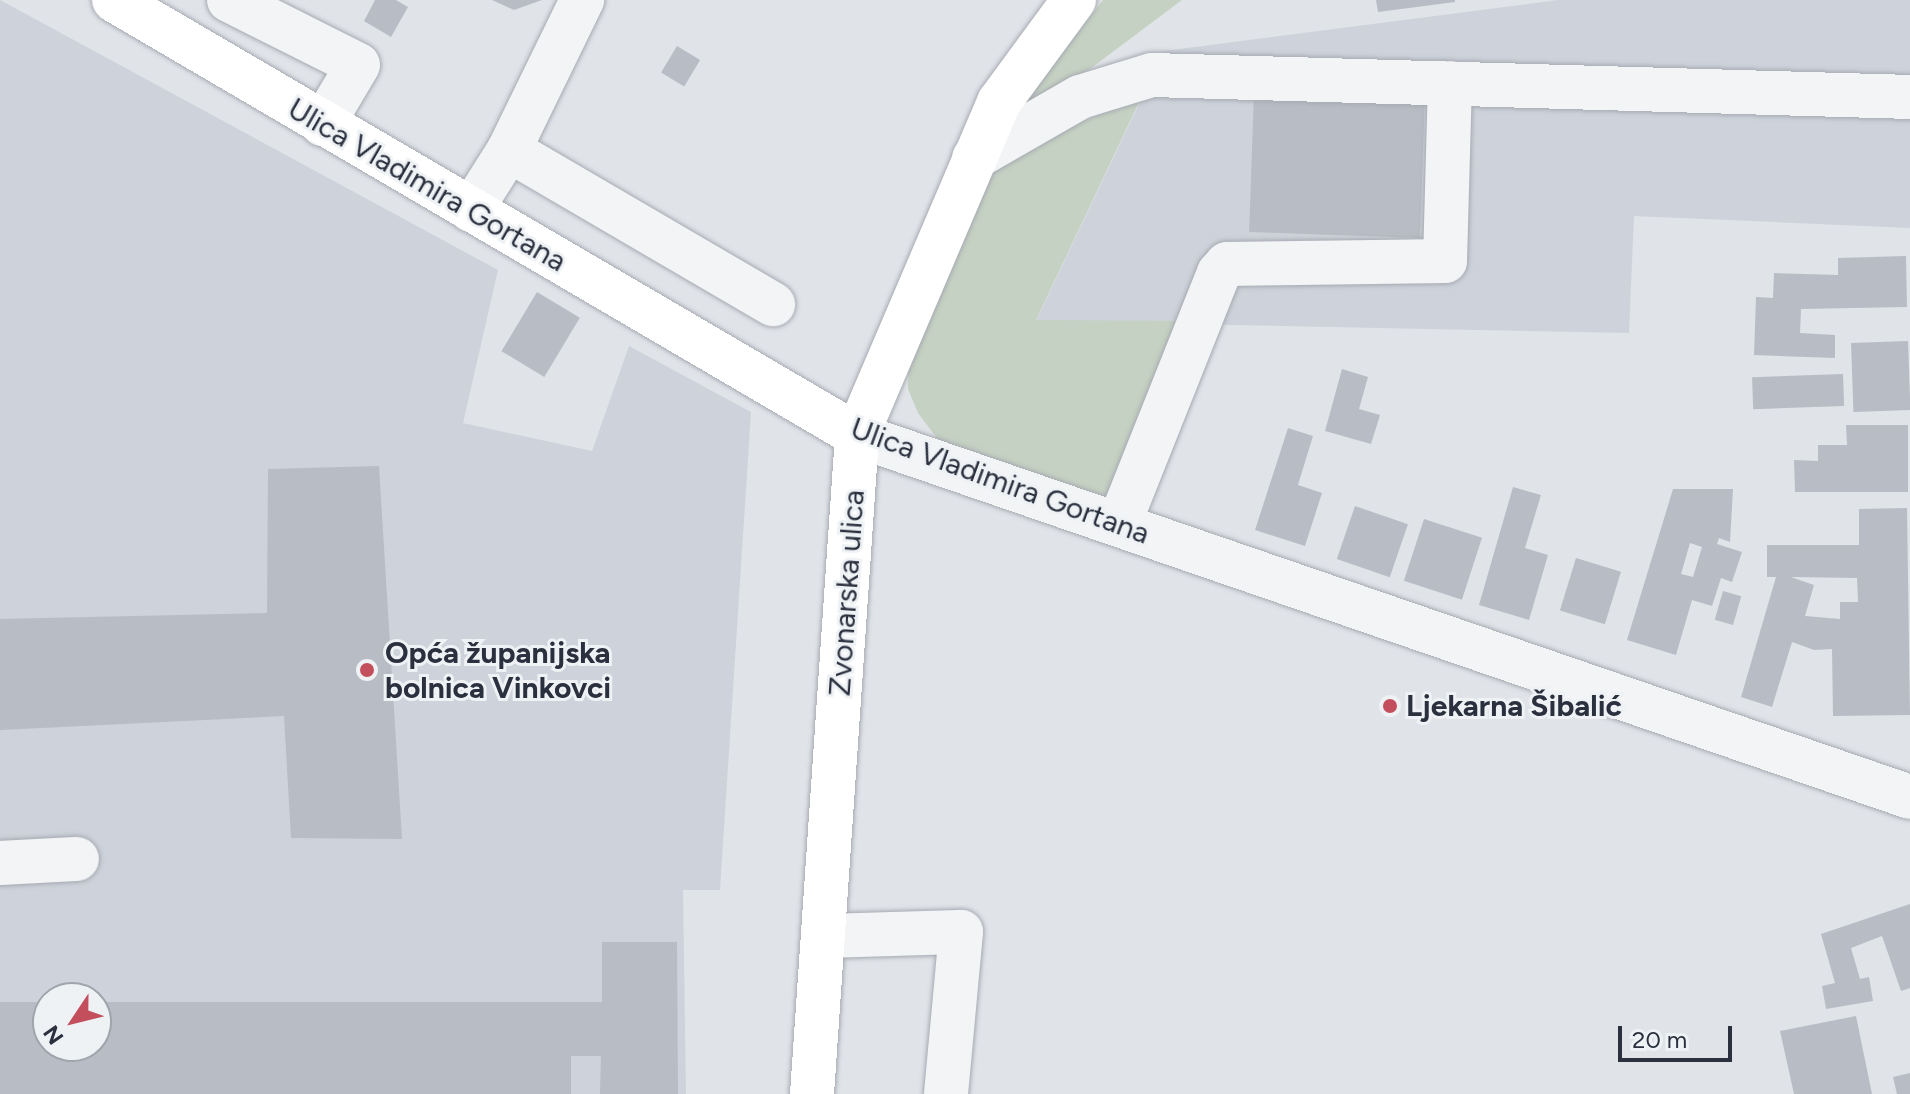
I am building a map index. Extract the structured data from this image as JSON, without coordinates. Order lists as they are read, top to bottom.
{
  "streets": {
    "main road": ["Ulica Vladimira Gortana", "Zvonarska ulica"]
  },
  "crossings": [
    ["Ulica Vladimira Gortana", "Zvonarska ulica"]
  ],
  "places": ["Opća županijska bolnica Vinkovci", "Ljekarna Šibalić"],
  "scale_bar": "20 m",
  "north": "bottom left"
}
